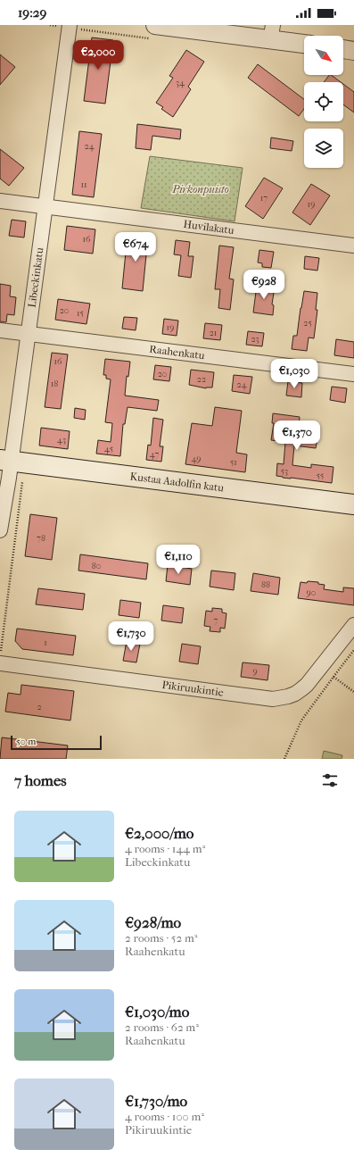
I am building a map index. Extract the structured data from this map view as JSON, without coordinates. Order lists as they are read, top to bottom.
{
  "streets": {
    "main road": ["Kustaa Aadolfin katu"],
    "street": [
      "Huvilakatu",
      "Libeckinkatu",
      "Raahenkatu",
      "Pikiruukintie"
    ]
  },
  "crossings": [
    ["Huvilakatu", "Libeckinkatu"],
    ["Libeckinkatu", "Raahenkatu"],
    ["Libeckinkatu", "Kustaa Aadolfin katu"]
  ],
  "parks": ["Pirkonpuisto"],
  "house_numbers": [
    "34",
    "24",
    "11",
    "17",
    "19",
    "16",
    "20",
    "15",
    "25",
    "19",
    "21",
    "23",
    "16",
    "20",
    "22",
    "18",
    "24",
    "43",
    "45",
    "47",
    "49",
    "51",
    "53",
    "55",
    "78",
    "80",
    "88",
    "90",
    "7",
    "1",
    "9",
    "2"
  ],
  "scale_bar": "50 m",
  "north": "bottom right",
  "page": {
    "status": "19:29",
    "price": [
      "€2,000",
      "€674",
      "€928",
      "€1,030",
      "€1,370",
      "€1,110",
      "€1,730"
    ],
    "scale": "50 m",
    "heading": "7 homes",
    "list": [
      {
        "name": "€2,000/mo",
        "note": "4 rooms · 144 m² · Libeckinkatu"
      },
      {
        "name": "€928/mo",
        "note": "2 rooms · 52 m² · Raahenkatu"
      },
      {
        "name": "€1,030/mo",
        "note": "2 rooms · 62 m² · Raahenkatu"
      },
      {
        "name": "€1,730/mo",
        "note": "4 rooms · 100 m² · Pikiruukintie"
      }
    ]
  }
}
